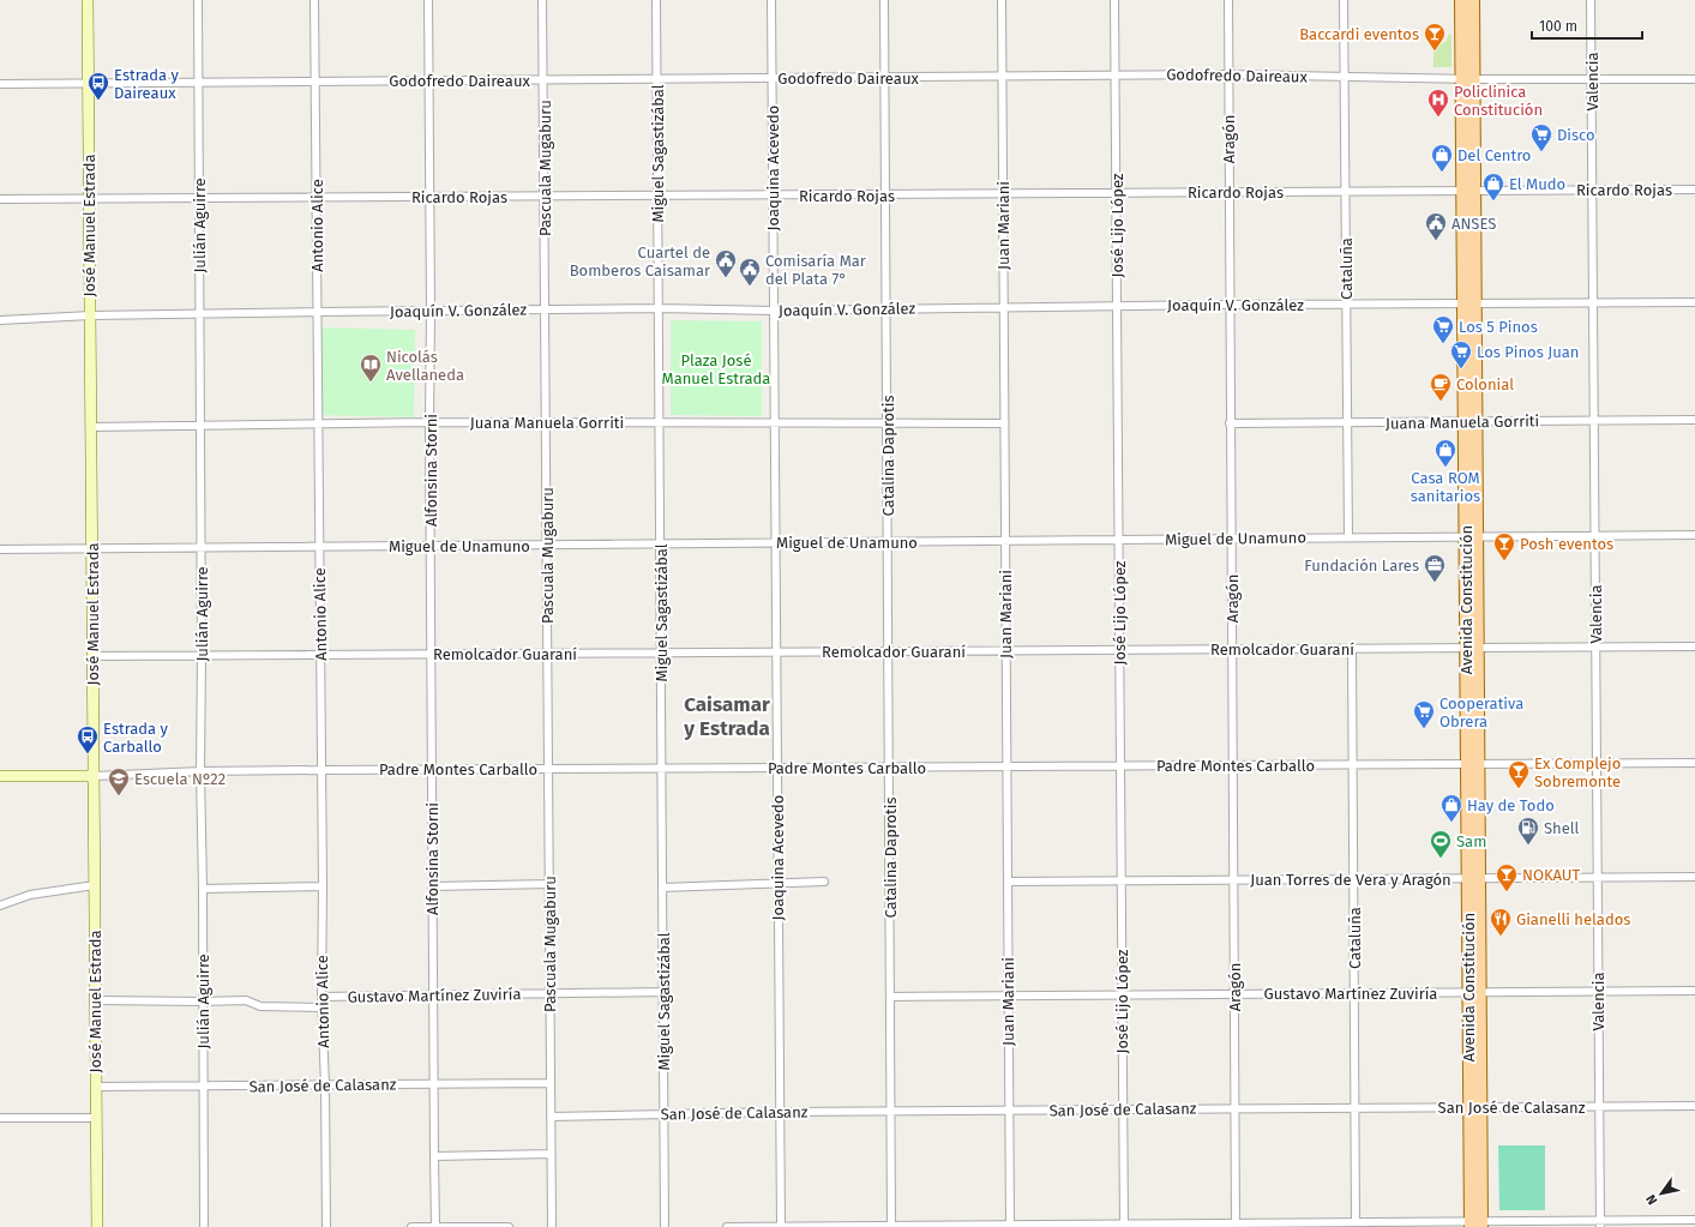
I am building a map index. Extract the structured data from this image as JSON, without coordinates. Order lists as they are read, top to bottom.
{
  "streets": {
    "main road": ["José Manuel Estrada", "Avenida Constitución", "Padre Montes Carballo"],
    "street": [
      "Godofredo Daireaux",
      "Valencia",
      "Aragón",
      "Miguel Sagastizábal",
      "Pascuala Mugaburu",
      "Joaquina Acevedo",
      "Ricardo Rojas",
      "Julián Aguirre",
      "Antonio Alice",
      "Juan Mariani",
      "José Lijo López",
      "Cataluña",
      "Joaquín V. González",
      "Juana Manuela Gorriti",
      "Catalina Daprotis",
      "Alfonsina Storni",
      "Miguel de Unamuno",
      "Remolcador Guaraní",
      "Juan Torres de Vera y Aragón",
      "Gustavo Martínez Zuviría",
      "San José de Calasanz"
    ]
  },
  "crossings": [
    ["Godofredo Daireaux", "Valencia"],
    ["Godofredo Daireaux", "Aragón"],
    ["Godofredo Daireaux", "Miguel Sagastizábal"],
    ["Godofredo Daireaux", "Pascuala Mugaburu"],
    ["Godofredo Daireaux", "Joaquina Acevedo"],
    ["Godofredo Daireaux", "José Manuel Estrada"],
    ["Godofredo Daireaux", "Julián Aguirre"],
    ["Godofredo Daireaux", "Antonio Alice"],
    ["Godofredo Daireaux", "Juan Mariani"],
    ["Godofredo Daireaux", "José Lijo López"],
    ["Godofredo Daireaux", "Cataluña"],
    ["Godofredo Daireaux", "Catalina Daprotis"],
    ["Godofredo Daireaux", "Alfonsina Storni"],
    ["Godofredo Daireaux", "Avenida Constitución"],
    ["Valencia", "Ricardo Rojas"],
    ["Valencia", "Joaquín V. González"],
    ["Valencia", "Juana Manuela Gorriti"],
    ["Valencia", "Miguel de Unamuno"],
    ["Valencia", "Remolcador Guaraní"],
    ["Valencia", "Padre Montes Carballo"],
    ["Valencia", "Juan Torres de Vera y Aragón"],
    ["Valencia", "Gustavo Martínez Zuviría"],
    ["Valencia", "San José de Calasanz"],
    ["Aragón", "Ricardo Rojas"],
    ["Aragón", "Joaquín V. González"],
    ["Aragón", "Juana Manuela Gorriti"],
    ["Aragón", "Miguel de Unamuno"],
    ["Aragón", "Remolcador Guaraní"],
    ["Aragón", "Padre Montes Carballo"],
    ["Aragón", "Juan Torres de Vera y Aragón"],
    ["Aragón", "Gustavo Martínez Zuviría"],
    ["Aragón", "San José de Calasanz"],
    ["Miguel Sagastizábal", "Ricardo Rojas"],
    ["Miguel Sagastizábal", "Joaquín V. González"],
    ["Miguel Sagastizábal", "Juana Manuela Gorriti"],
    ["Miguel Sagastizábal", "Miguel de Unamuno"],
    ["Miguel Sagastizábal", "Remolcador Guaraní"],
    ["Miguel Sagastizábal", "Padre Montes Carballo"],
    ["Miguel Sagastizábal", "Gustavo Martínez Zuviría"],
    ["Miguel Sagastizábal", "San José de Calasanz"],
    ["Pascuala Mugaburu", "Ricardo Rojas"],
    ["Pascuala Mugaburu", "Joaquín V. González"],
    ["Pascuala Mugaburu", "Juana Manuela Gorriti"],
    ["Pascuala Mugaburu", "Miguel de Unamuno"],
    ["Pascuala Mugaburu", "Remolcador Guaraní"],
    ["Pascuala Mugaburu", "Padre Montes Carballo"],
    ["Pascuala Mugaburu", "Gustavo Martínez Zuviría"],
    ["Pascuala Mugaburu", "San José de Calasanz"],
    ["Joaquina Acevedo", "Ricardo Rojas"],
    ["Joaquina Acevedo", "Joaquín V. González"],
    ["Joaquina Acevedo", "Juana Manuela Gorriti"],
    ["Joaquina Acevedo", "Miguel de Unamuno"],
    ["Joaquina Acevedo", "Remolcador Guaraní"],
    ["Joaquina Acevedo", "Padre Montes Carballo"],
    ["Joaquina Acevedo", "San José de Calasanz"],
    ["Ricardo Rojas", "José Manuel Estrada"],
    ["Ricardo Rojas", "Julián Aguirre"],
    ["Ricardo Rojas", "Antonio Alice"],
    ["Ricardo Rojas", "Juan Mariani"],
    ["Ricardo Rojas", "José Lijo López"],
    ["Ricardo Rojas", "Cataluña"],
    ["Ricardo Rojas", "Catalina Daprotis"],
    ["Ricardo Rojas", "Alfonsina Storni"],
    ["Ricardo Rojas", "Avenida Constitución"],
    ["José Manuel Estrada", "Joaquín V. González"],
    ["José Manuel Estrada", "Juana Manuela Gorriti"],
    ["José Manuel Estrada", "Miguel de Unamuno"],
    ["José Manuel Estrada", "Remolcador Guaraní"],
    ["José Manuel Estrada", "Padre Montes Carballo"],
    ["José Manuel Estrada", "San José de Calasanz"],
    ["Julián Aguirre", "Joaquín V. González"],
    ["Julián Aguirre", "Juana Manuela Gorriti"],
    ["Julián Aguirre", "Miguel de Unamuno"],
    ["Julián Aguirre", "Remolcador Guaraní"],
    ["Julián Aguirre", "Padre Montes Carballo"],
    ["Julián Aguirre", "San José de Calasanz"],
    ["Antonio Alice", "Joaquín V. González"],
    ["Antonio Alice", "Juana Manuela Gorriti"],
    ["Antonio Alice", "Miguel de Unamuno"],
    ["Antonio Alice", "Remolcador Guaraní"],
    ["Antonio Alice", "Padre Montes Carballo"],
    ["Antonio Alice", "Gustavo Martínez Zuviría"],
    ["Antonio Alice", "San José de Calasanz"],
    ["Juan Mariani", "Joaquín V. González"],
    ["Juan Mariani", "Juana Manuela Gorriti"],
    ["Juan Mariani", "Miguel de Unamuno"],
    ["Juan Mariani", "Remolcador Guaraní"],
    ["Juan Mariani", "Padre Montes Carballo"],
    ["Juan Mariani", "Juan Torres de Vera y Aragón"],
    ["Juan Mariani", "Gustavo Martínez Zuviría"],
    ["Juan Mariani", "San José de Calasanz"],
    ["José Lijo López", "Joaquín V. González"],
    ["José Lijo López", "Miguel de Unamuno"],
    ["José Lijo López", "Remolcador Guaraní"],
    ["José Lijo López", "Padre Montes Carballo"],
    ["José Lijo López", "Juan Torres de Vera y Aragón"],
    ["José Lijo López", "Gustavo Martínez Zuviría"],
    ["José Lijo López", "San José de Calasanz"],
    ["Cataluña", "Joaquín V. González"],
    ["Cataluña", "Juana Manuela Gorriti"],
    ["Cataluña", "Miguel de Unamuno"],
    ["Cataluña", "Remolcador Guaraní"],
    ["Cataluña", "Padre Montes Carballo"],
    ["Cataluña", "Juan Torres de Vera y Aragón"],
    ["Cataluña", "Gustavo Martínez Zuviría"],
    ["Cataluña", "San José de Calasanz"],
    ["Joaquín V. González", "Catalina Daprotis"],
    ["Joaquín V. González", "Alfonsina Storni"],
    ["Joaquín V. González", "Avenida Constitución"],
    ["Juana Manuela Gorriti", "Catalina Daprotis"],
    ["Juana Manuela Gorriti", "Alfonsina Storni"],
    ["Juana Manuela Gorriti", "Avenida Constitución"],
    ["Catalina Daprotis", "Miguel de Unamuno"],
    ["Catalina Daprotis", "Remolcador Guaraní"],
    ["Catalina Daprotis", "Padre Montes Carballo"],
    ["Catalina Daprotis", "Gustavo Martínez Zuviría"],
    ["Catalina Daprotis", "San José de Calasanz"],
    ["Alfonsina Storni", "Miguel de Unamuno"],
    ["Alfonsina Storni", "Remolcador Guaraní"],
    ["Alfonsina Storni", "Padre Montes Carballo"],
    ["Alfonsina Storni", "Gustavo Martínez Zuviría"],
    ["Alfonsina Storni", "San José de Calasanz"],
    ["Miguel de Unamuno", "Avenida Constitución"],
    ["Avenida Constitución", "Remolcador Guaraní"],
    ["Avenida Constitución", "Padre Montes Carballo"],
    ["Avenida Constitución", "Juan Torres de Vera y Aragón"],
    ["Avenida Constitución", "Gustavo Martínez Zuviría"],
    ["Avenida Constitución", "San José de Calasanz"]
  ],
  "districts": ["Caisamar y Estrada"],
  "parks": ["Plaza José Manuel Estrada"],
  "places": {
    "bar": [
      "Baccardi eventos",
      "Posh eventos",
      "Ex Complejo Sobremonte",
      "NOKAUT"
    ],
    "bus stop": ["Estrada y Daireaux", "Estrada y Carballo"],
    "hospital": ["Policlinica Constitución"],
    "supermarket": [
      "Disco",
      "Los 5 Pinos",
      "Los Pinos Juan",
      "Cooperativa Obrera"
    ],
    "shop": [
      "Del Centro",
      "El Mudo",
      "Casa ROM sanitarios",
      "Hay de Todo"
    ],
    "public building": ["ANSES", "Cuartel de Bomberos Caisamar", "Comisaría Mar del Plata 7°"],
    "library": ["Nicolás Avellaneda"],
    "cafe": ["Colonial"],
    "office": ["Fundación Lares"],
    "school or university": ["Escuela Nº22"],
    "fuel station": ["Shell"],
    "sports": ["Sam"],
    "restaurant": ["Gianelli helados"]
  },
  "scale_bar": "100 m",
  "north": "bottom left"
}
